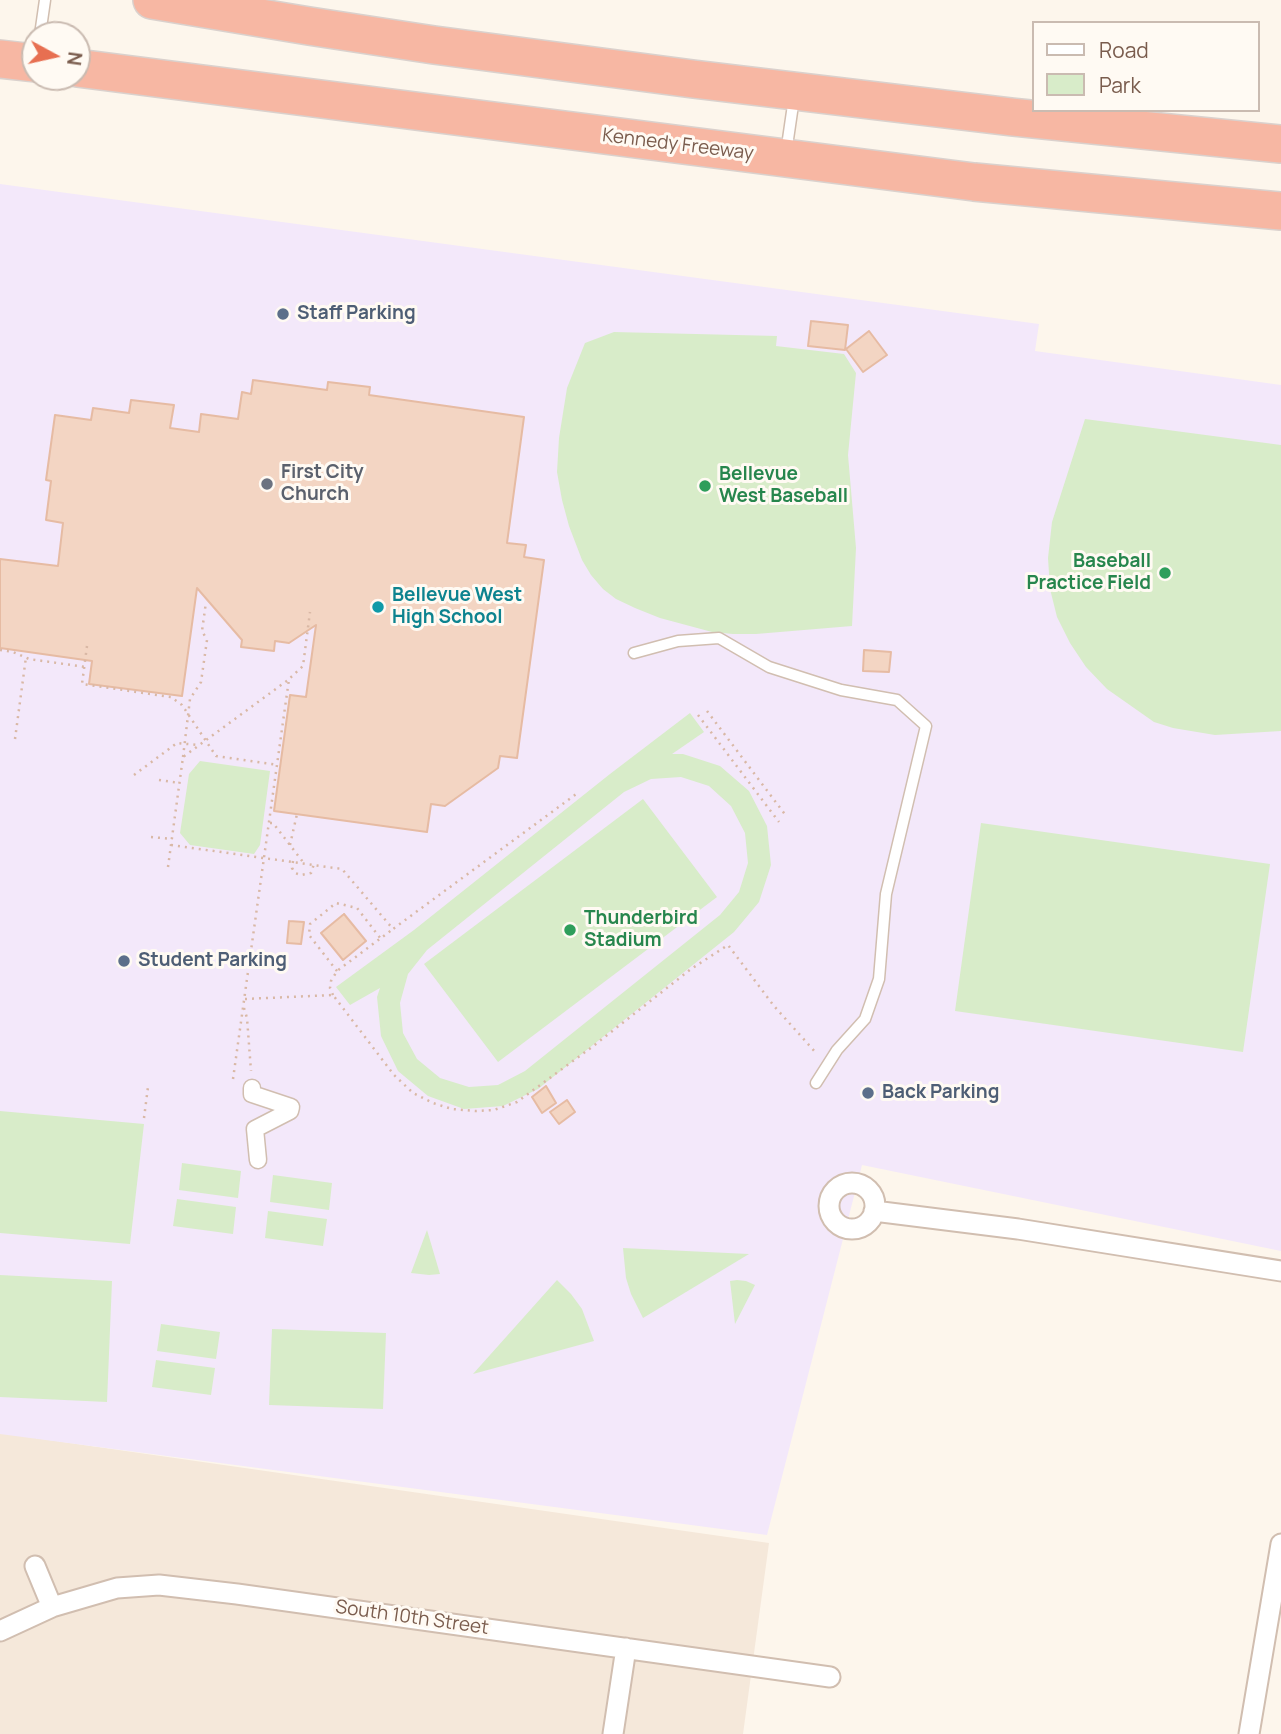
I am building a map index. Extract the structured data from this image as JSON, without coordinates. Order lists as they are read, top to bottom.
{
  "streets": {
    "highway": ["Kennedy Freeway"],
    "street": ["South 10th Street"]
  },
  "places": [
    "Staff Parking",
    "First City Church",
    "Bellevue West Baseball",
    "Baseball Practice Field",
    "Bellevue West High School",
    "Thunderbird Stadium",
    "Student Parking",
    "Back Parking"
  ],
  "legend": ["Road", "Park"],
  "north": "right"
}
